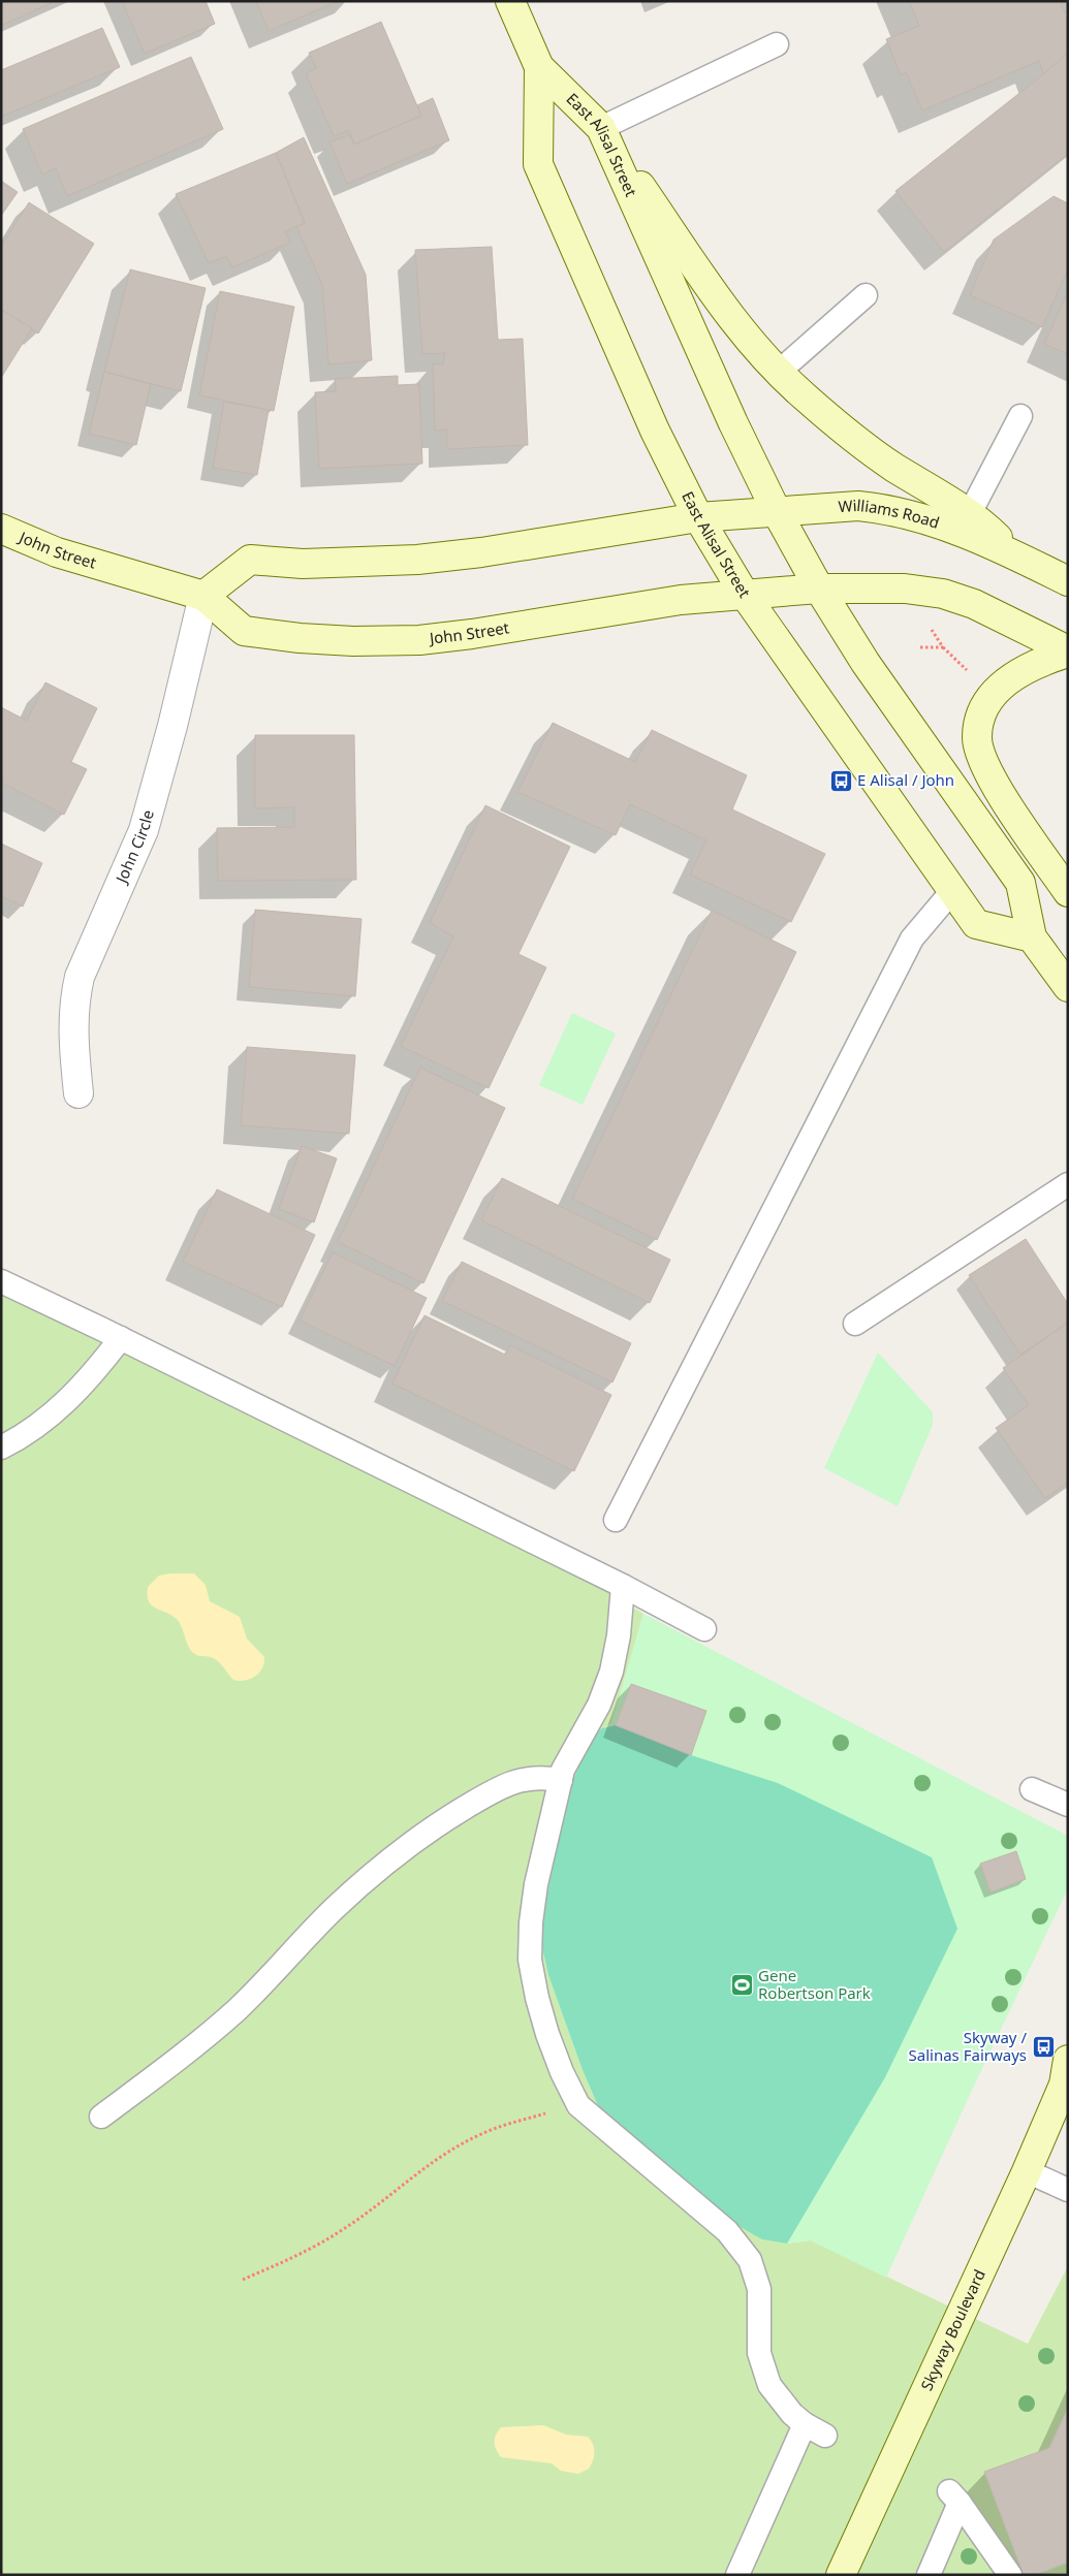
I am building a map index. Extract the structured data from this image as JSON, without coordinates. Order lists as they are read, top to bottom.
{
  "streets": {
    "main road": [
      "East Alisal Street",
      "Williams Road",
      "John Street",
      "Skyway Boulevard"
    ],
    "street": ["John Circle"]
  },
  "crossings": [
    ["East Alisal Street", "Williams Road"],
    ["East Alisal Street", "John Street"],
    ["John Street", "John Circle"]
  ],
  "places": {
    "bus stop": ["E Alisal / John", "Skyway / Salinas Fairways"],
    "sports": ["Gene Robertson Park"]
  }
}
